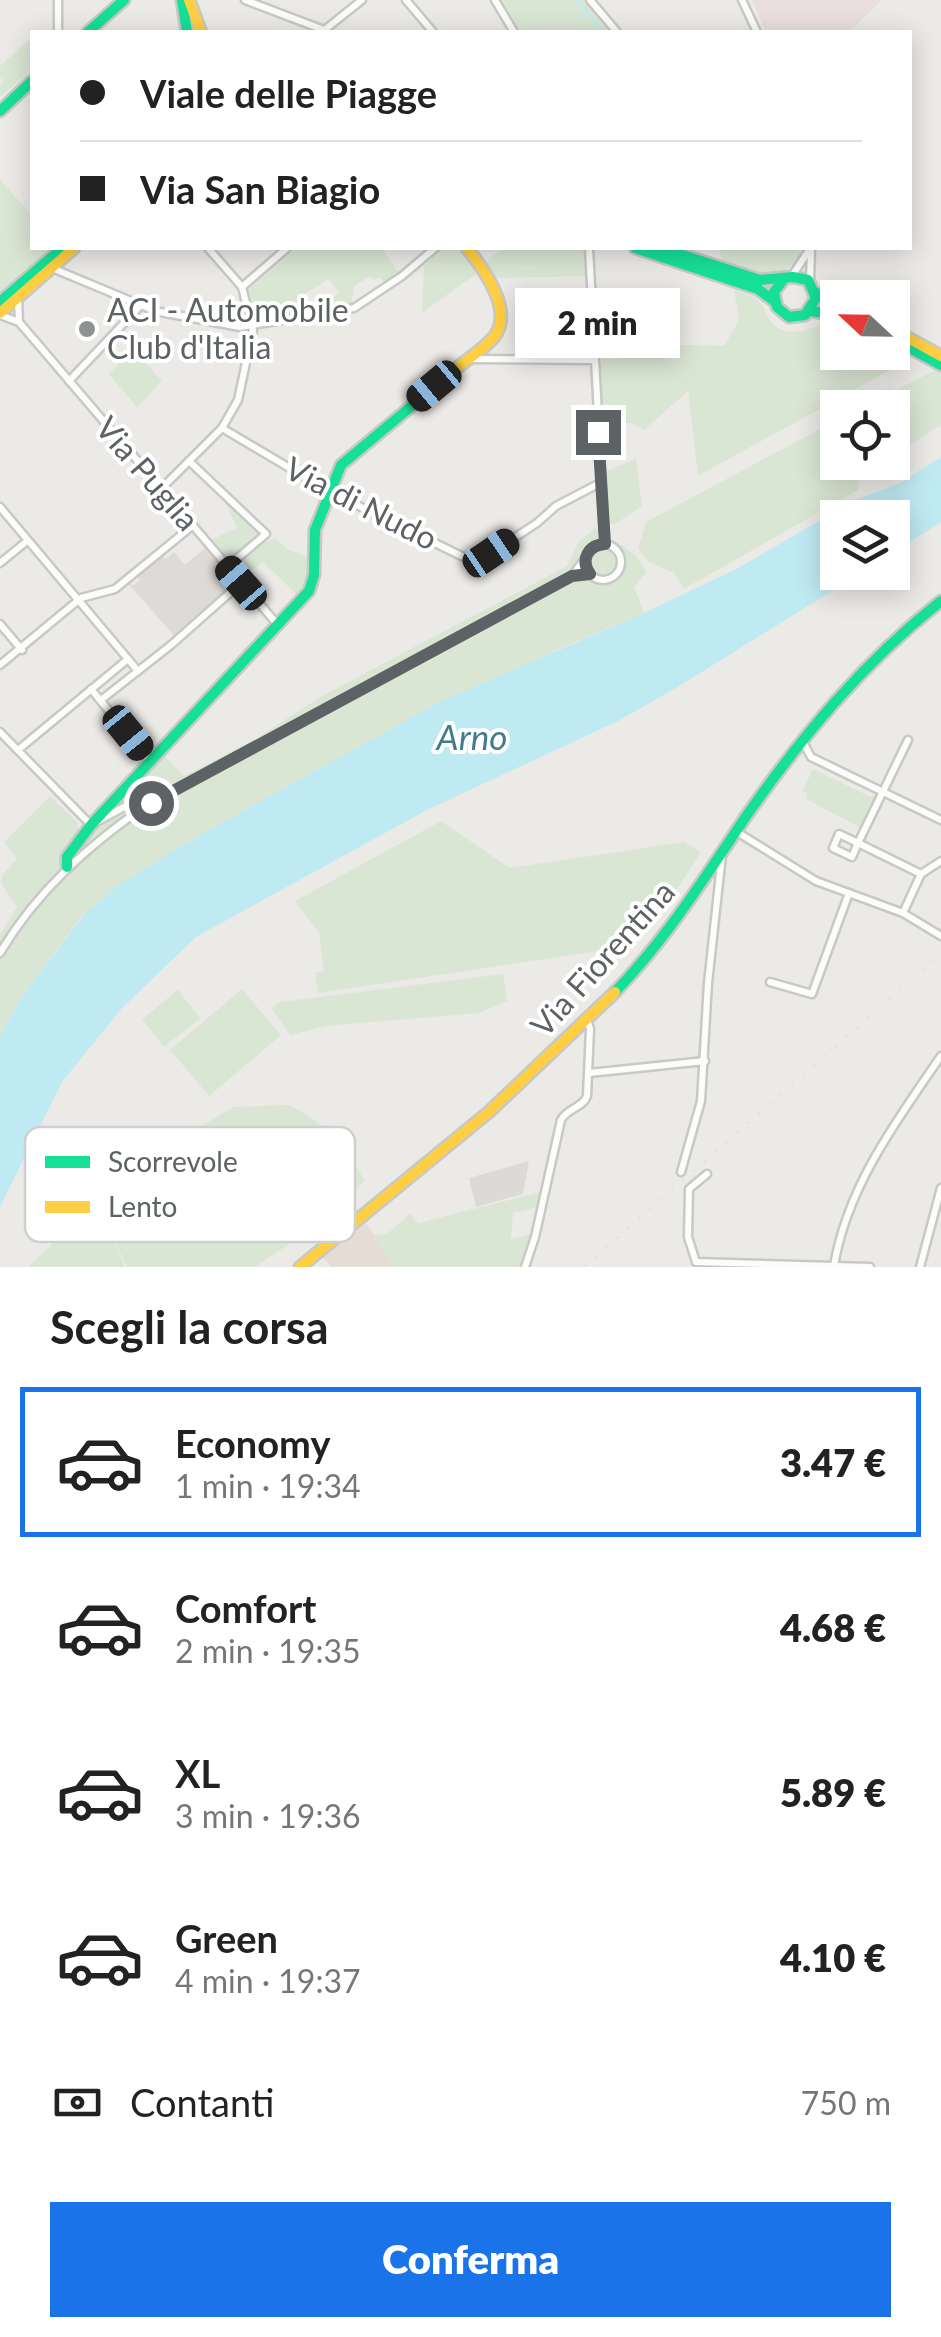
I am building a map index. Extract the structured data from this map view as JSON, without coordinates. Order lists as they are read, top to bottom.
{
  "streets": {
    "main road": ["Via Fiorentina"],
    "street": ["Via Puglia", "Via di Nudo"]
  },
  "water": ["Arno"],
  "places": ["ACI - Automobile Club d'Italia"],
  "legend": ["Scorrevole", "Lento"],
  "north": "left",
  "page": {
    "banner": ["Viale delle Piagge", "Via San Biagio"],
    "bubble": "2 min",
    "heading": "Scegli la corsa",
    "list": [
      {
        "name": "Economy",
        "note": "1 min · 19:34",
        "value": "3.47 €"
      },
      {
        "name": "Comfort",
        "note": "2 min · 19:35",
        "value": "4.68 €"
      },
      {
        "name": "XL",
        "note": "3 min · 19:36",
        "value": "5.89 €"
      },
      {
        "name": "Green",
        "note": "4 min · 19:37",
        "value": "4.10 €"
      }
    ],
    "pay": ["Contanti", "750 m"],
    "buttons": "Conferma"
  }
}
